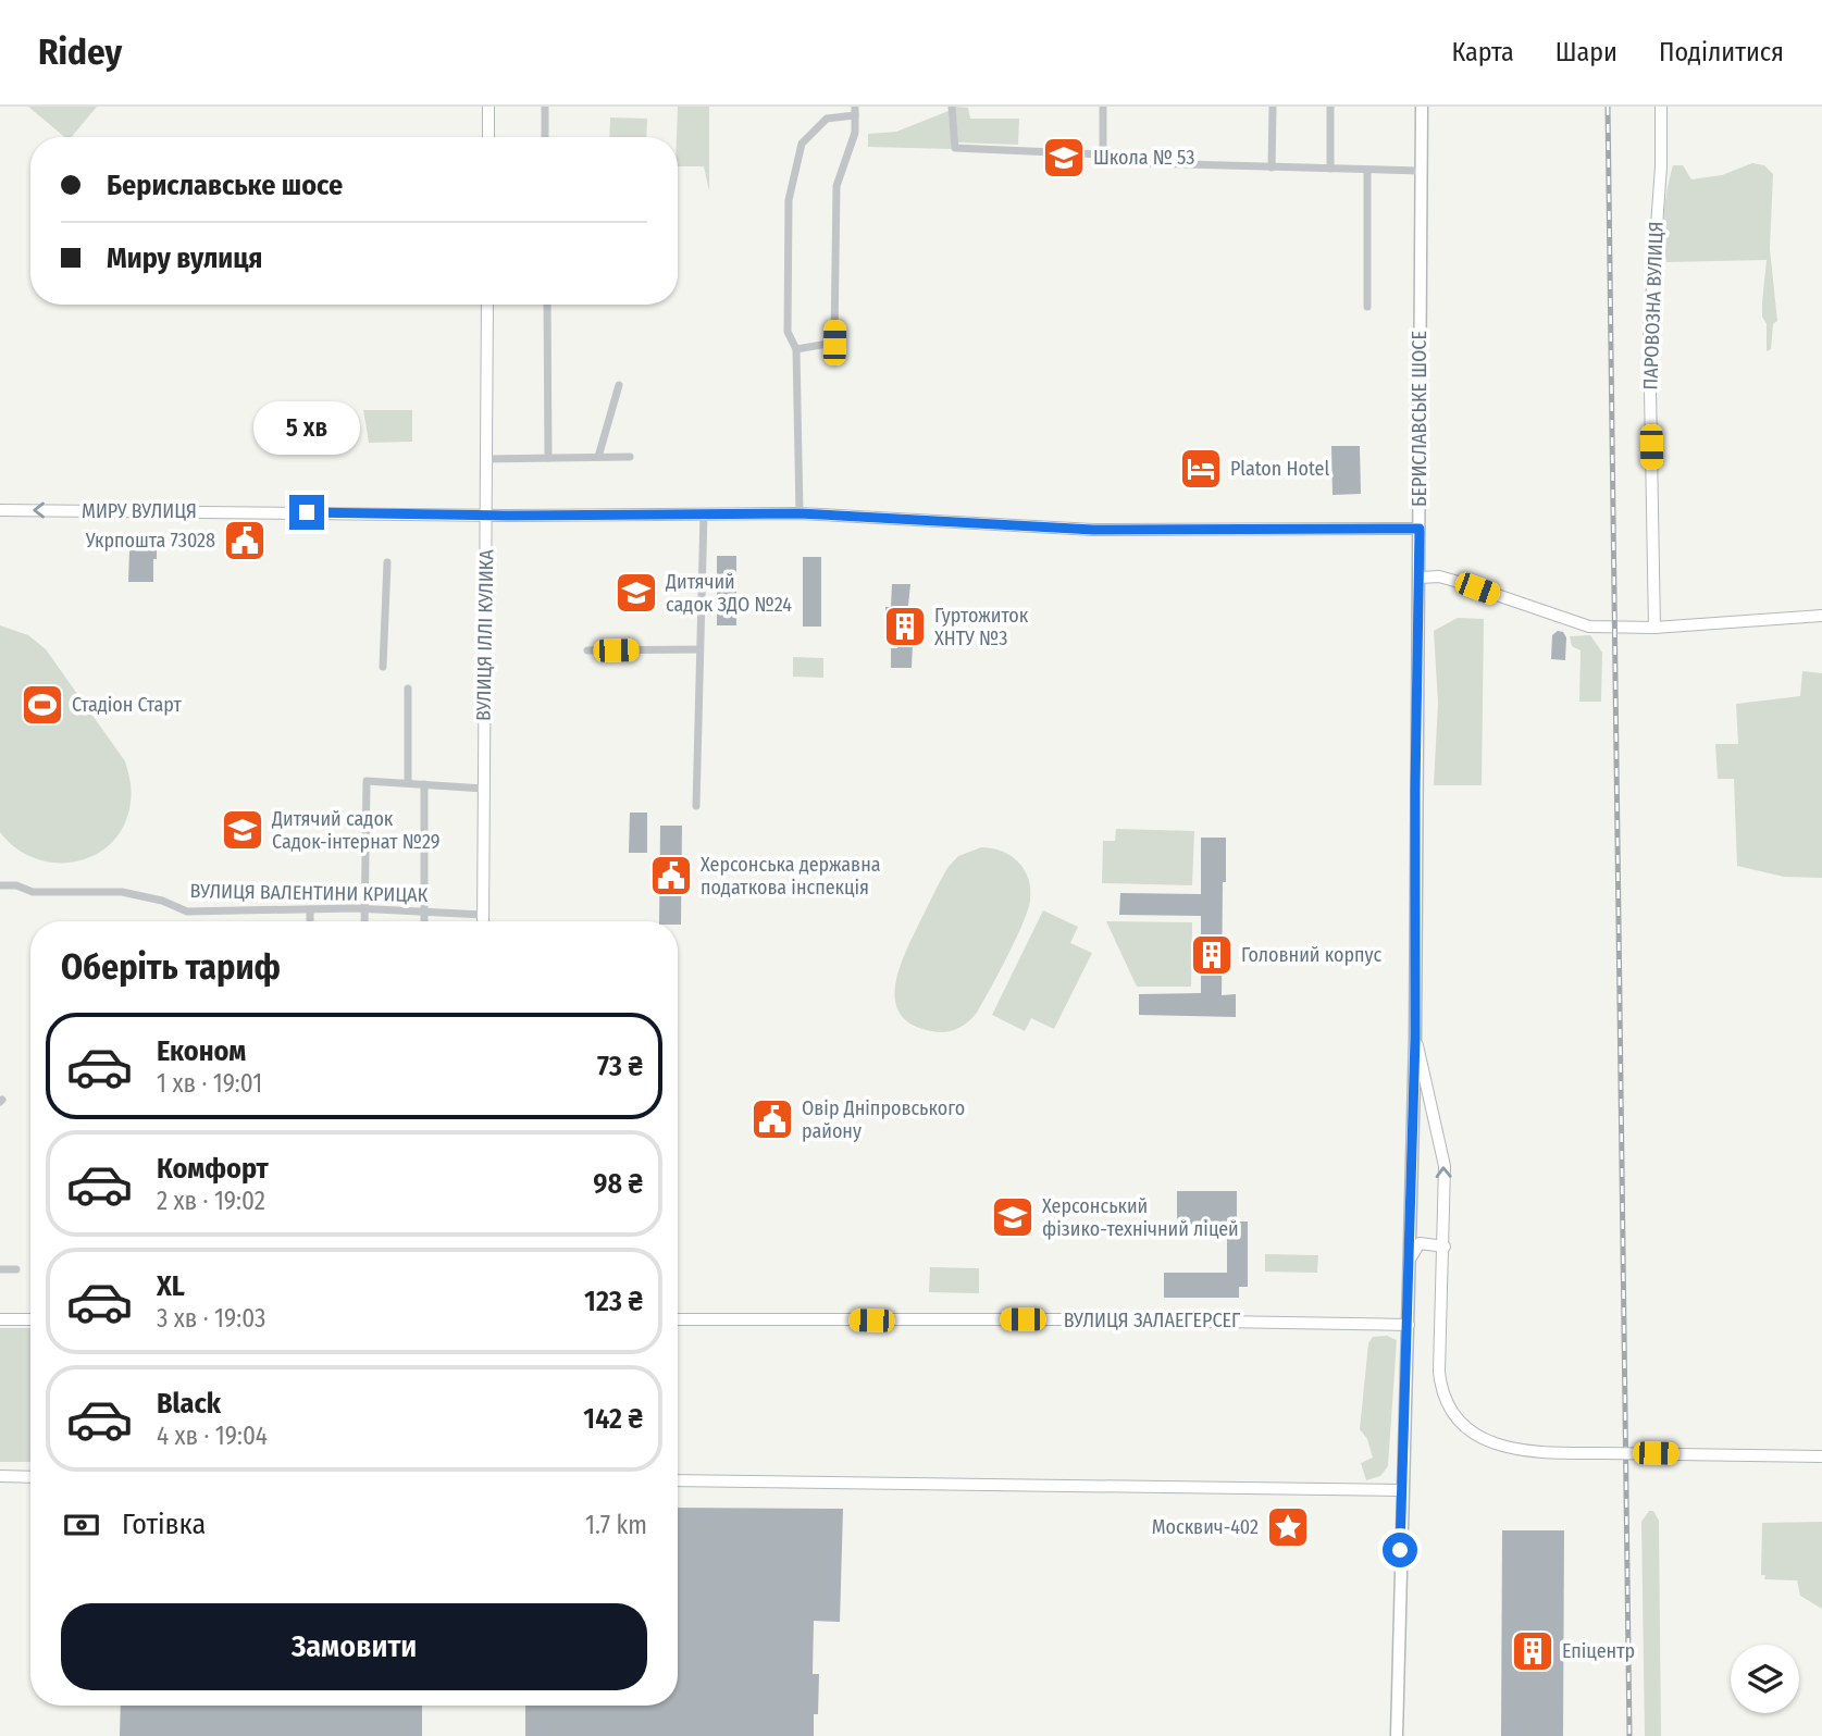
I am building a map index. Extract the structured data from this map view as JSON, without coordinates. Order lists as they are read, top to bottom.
{
  "streets": {
    "main road": ["БЕРИСЛАВСЬКЕ ШОСЕ"],
    "street": [
      "ПАРОВОЗНА ВУЛИЦЯ",
      "МИРУ ВУЛИЦЯ",
      "ВУЛИЦЯ ІЛЛІ КУЛИКА",
      "ВУЛИЦЯ ВАЛЕНТИНИ КРИЦАК",
      "ВУЛИЦЯ ЗАЛАЕГЕРСЕГ"
    ]
  },
  "crossings": [
    ["БЕРИСЛАВСЬКЕ ШОСЕ", "МИРУ ВУЛИЦЯ"],
    ["БЕРИСЛАВСЬКЕ ШОСЕ", "ВУЛИЦЯ ЗАЛАЕГЕРСЕГ"],
    ["МИРУ ВУЛИЦЯ", "ВУЛИЦЯ ІЛЛІ КУЛИКА"],
    ["ВУЛИЦЯ ІЛЛІ КУЛИКА", "ВУЛИЦЯ ВАЛЕНТИНИ КРИЦАК"]
  ],
  "places": {
    "school or university": [
      "Школа № 53",
      "Дитячий садок ЗДО №24",
      "Дитячий садок Садок-інтернат №29",
      "Херсонський фізико-технічний ліцей"
    ],
    "hotel": ["Platon Hotel"],
    "public building": ["Укрпошта 73028", "Херсонська державна податкова інспекція", "Овір Дніпровського району"],
    "building": ["Гуртожиток ХНТУ №3", "Головний корпус", "Епіцентр"],
    "sports": ["Стадіон Старт"],
    "place": ["Москвич-402"]
  },
  "page": {
    "header": "Ridey",
    "nav": ["Карта", "Шари", "Поділитися"],
    "banner": ["Бериславське шосе", "Миру вулиця"],
    "bubble": "5 хв",
    "heading": "Оберіть тариф",
    "list": [
      {
        "name": "Економ",
        "note": "1 хв · 19:01",
        "value": "73 ₴"
      },
      {
        "name": "Комфорт",
        "note": "2 хв · 19:02",
        "value": "98 ₴"
      },
      {
        "name": "XL",
        "note": "3 хв · 19:03",
        "value": "123 ₴"
      },
      {
        "name": "Black",
        "note": "4 хв · 19:04",
        "value": "142 ₴"
      }
    ],
    "pay": ["Готівка", "1.7 km"],
    "buttons": "Замовити"
  }
}
